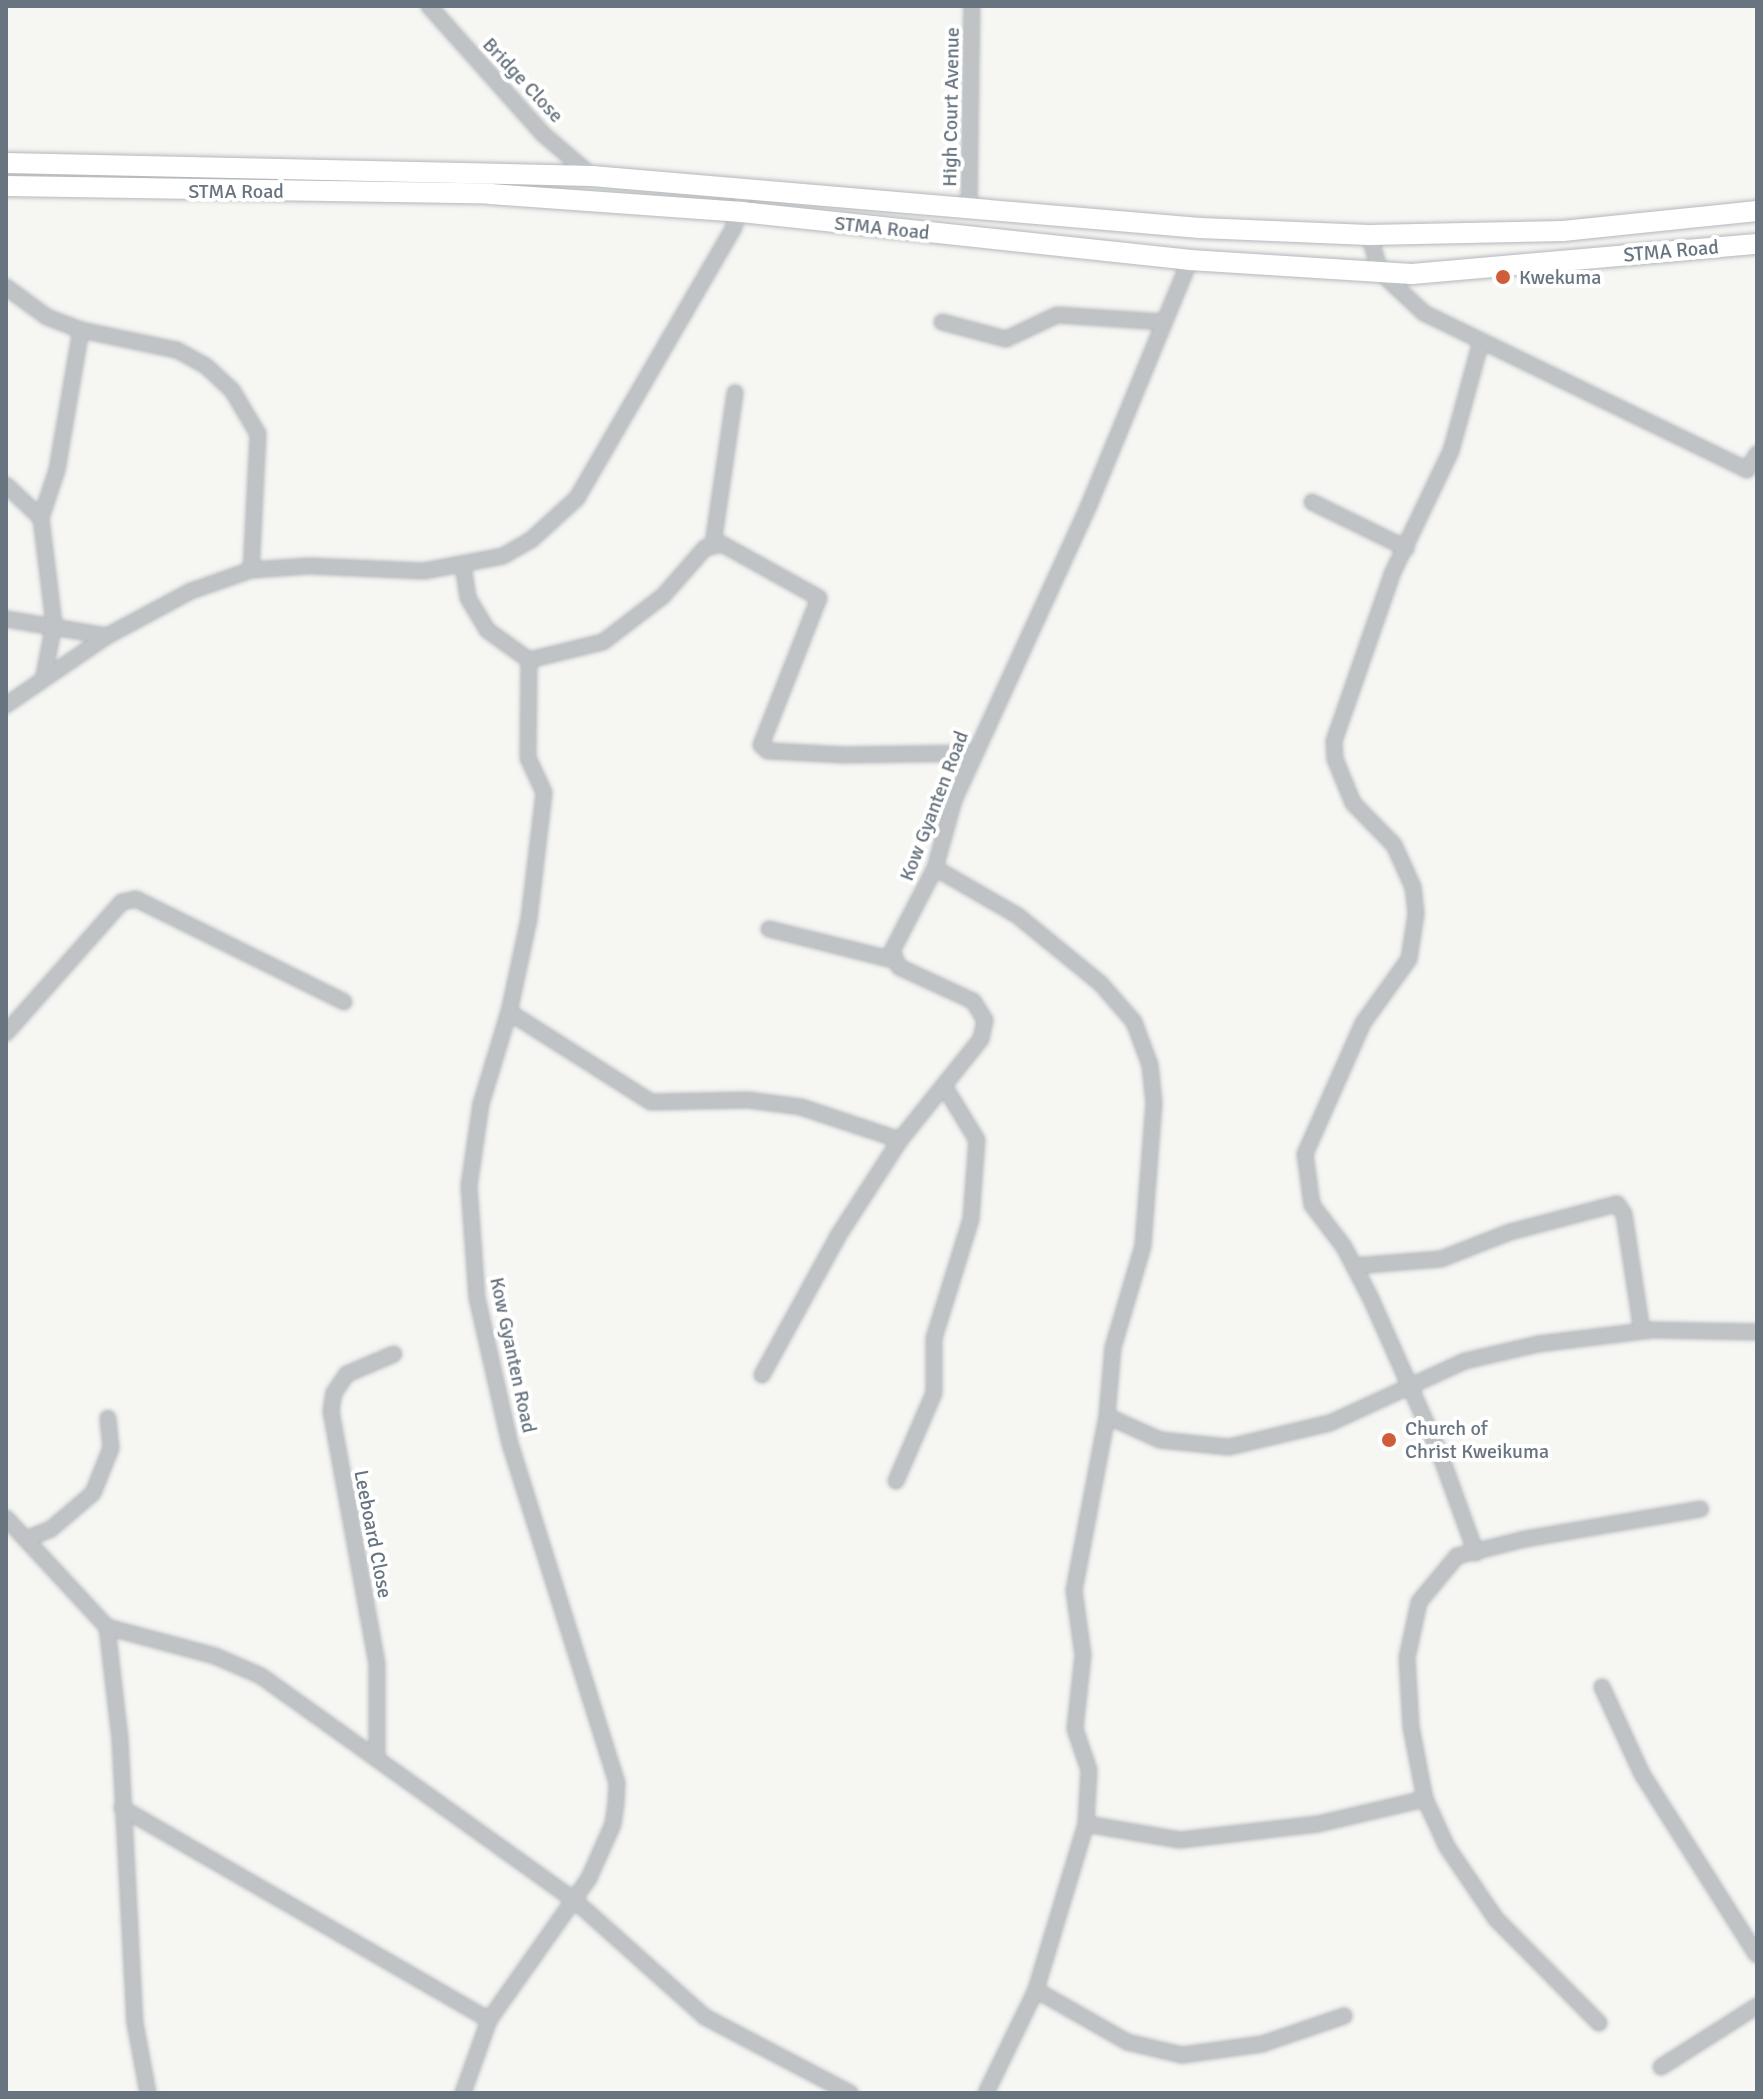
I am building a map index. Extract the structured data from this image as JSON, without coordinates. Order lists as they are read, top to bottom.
{
  "streets": {
    "main road": ["STMA Road"],
    "street": [
      "Bridge Close",
      "High Court Avenue",
      "Kow Gyanten Road",
      "Leeboard Close"
    ]
  },
  "crossings": [
    ["Bridge Close", "STMA Road"],
    ["High Court Avenue", "STMA Road"],
    ["STMA Road", "Kow Gyanten Road"]
  ],
  "places": ["Kwekuma", "Church of Christ Kweikuma"]
}
